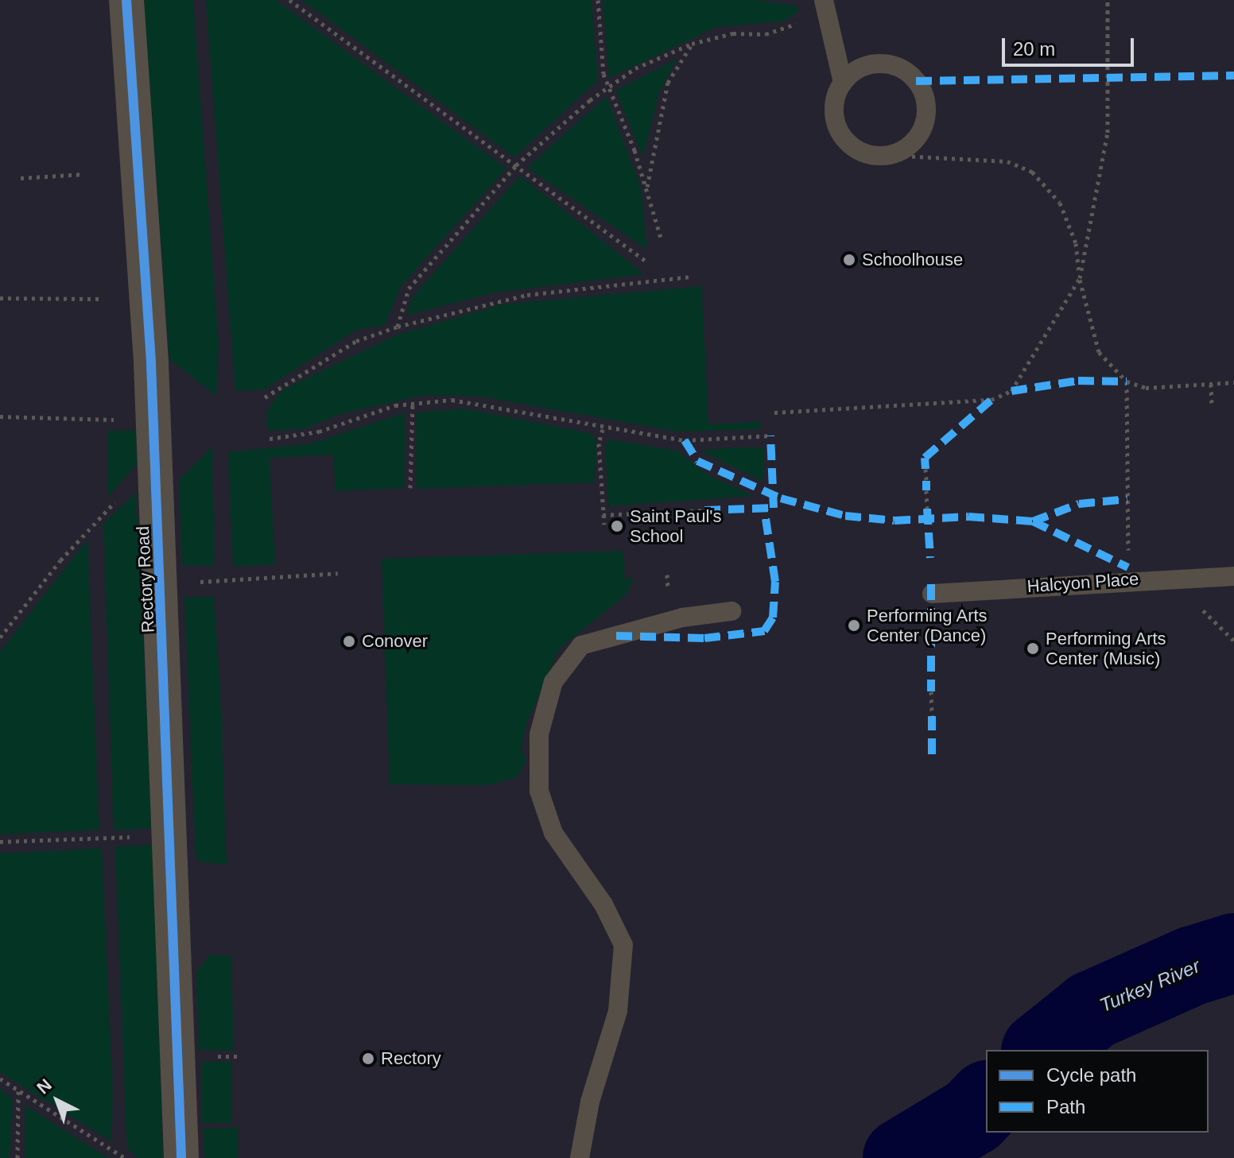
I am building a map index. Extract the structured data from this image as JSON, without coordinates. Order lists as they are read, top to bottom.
{
  "streets": {
    "street": ["Rectory Road"],
    "lane": ["Halcyon Place"]
  },
  "water": ["Turkey River"],
  "places": [
    "Schoolhouse",
    "Saint Paul's School",
    "Performing Arts Center (Dance)",
    "Conover",
    "Performing Arts Center (Music)",
    "Rectory"
  ],
  "legend": ["Cycle path", "Path"],
  "scale_bar": "20 m",
  "north": "top left"
}
